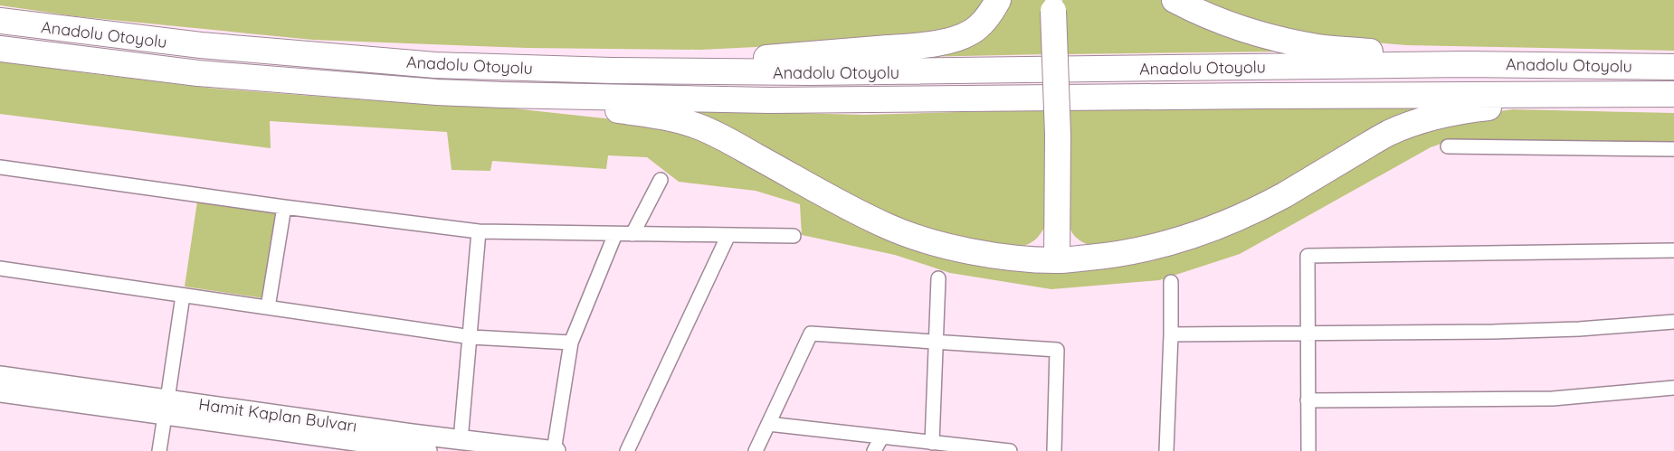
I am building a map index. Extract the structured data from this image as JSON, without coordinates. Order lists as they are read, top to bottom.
{
  "streets": {
    "highway": ["Anadolu Otoyolu"],
    "main road": ["Hamit Kaplan Bulvarı"]
  }
}
